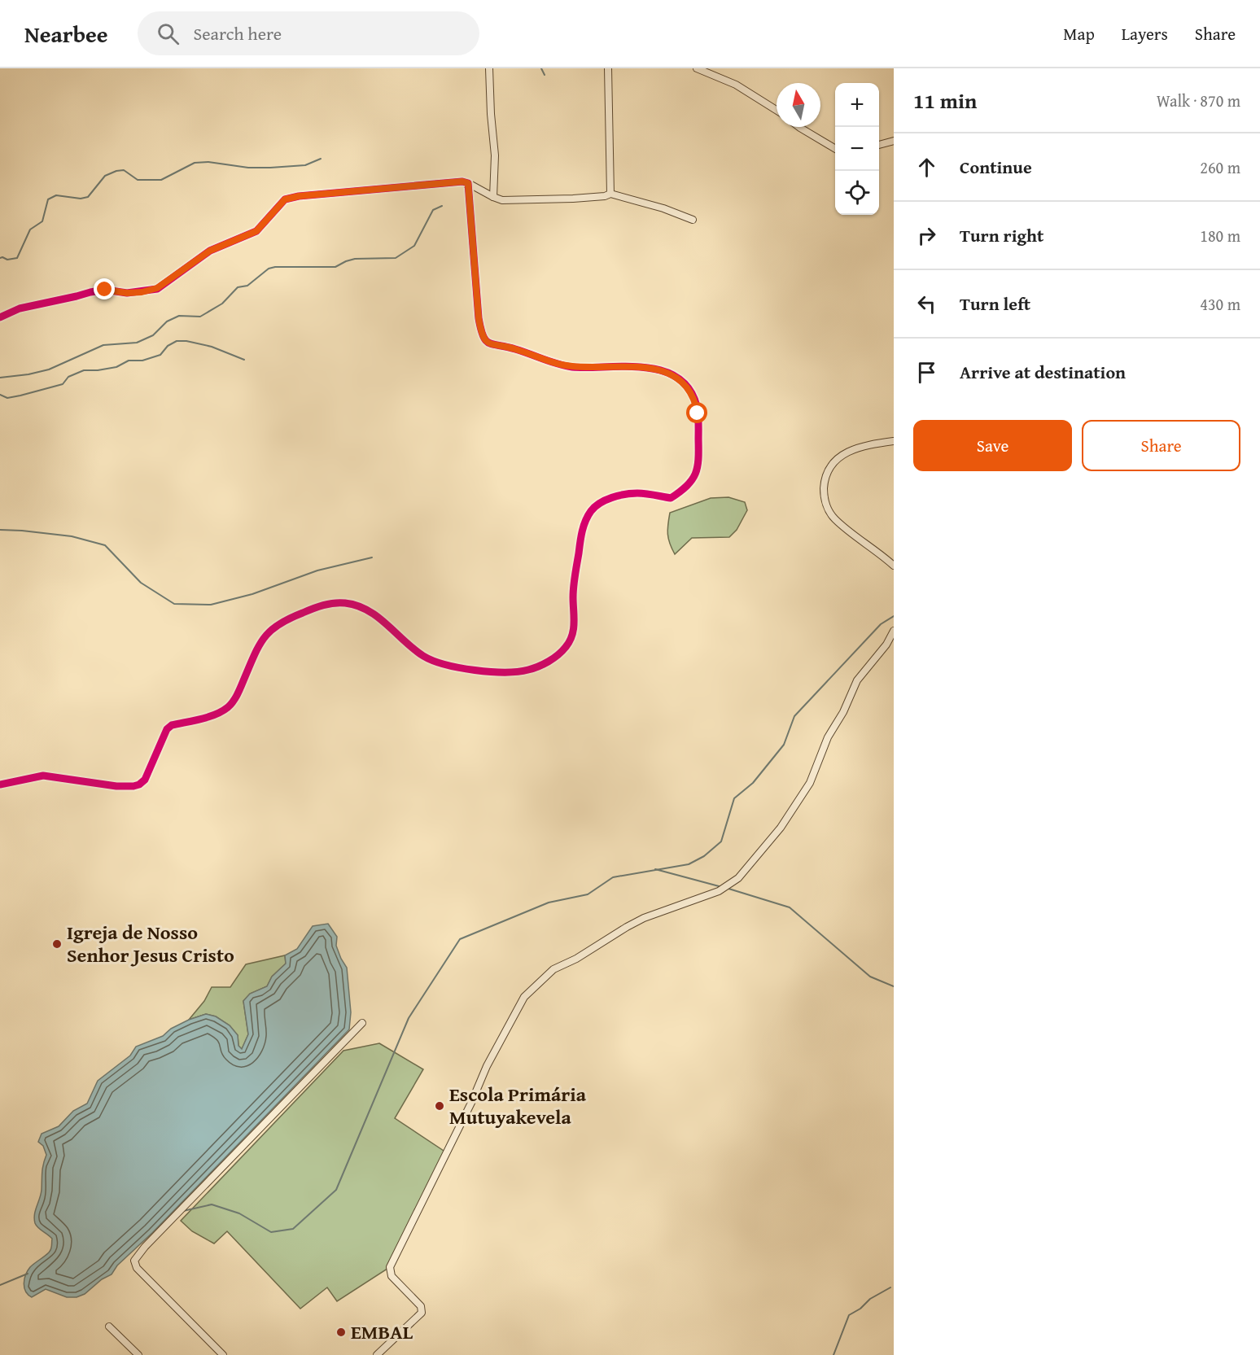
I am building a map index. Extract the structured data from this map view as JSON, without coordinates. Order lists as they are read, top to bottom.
{
  "places": ["Igreja de Nosso Senhor Jesus Cristo", "Escola Primária Mutuyakevela", "EMBAL"],
  "north": "top",
  "page": {
    "header": "Nearbee",
    "search": "Search here",
    "nav": ["Map", "Layers", "Share"],
    "heading": ["11 min", "Walk · 870 m"],
    "map_buttons": ["+", "−"],
    "list": [
      ["Continue", "260 m"],
      ["Turn right", "180 m"],
      ["Turn left", "430 m"],
      "Arrive at destination"
    ],
    "buttons": ["Save", "Share"]
  }
}
